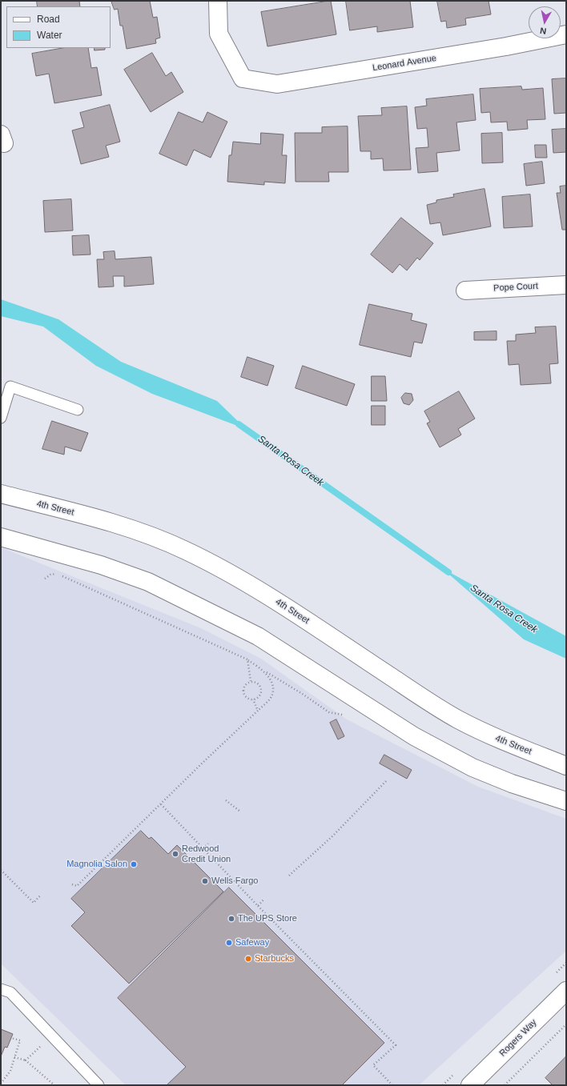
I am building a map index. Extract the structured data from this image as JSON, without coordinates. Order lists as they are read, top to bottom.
{
  "streets": {
    "main road": [
      "Leonard Avenue",
      "Pope Court",
      "4th Street",
      "Rogers Way"
    ]
  },
  "water": ["Santa Rosa Creek"],
  "places": [
    "Redwood Credit Union",
    "Magnolia Salon",
    "Wells Fargo",
    "The UPS Store",
    "Safeway",
    "Starbucks"
  ],
  "legend": ["Road", "Water"],
  "north": "bottom"
}
